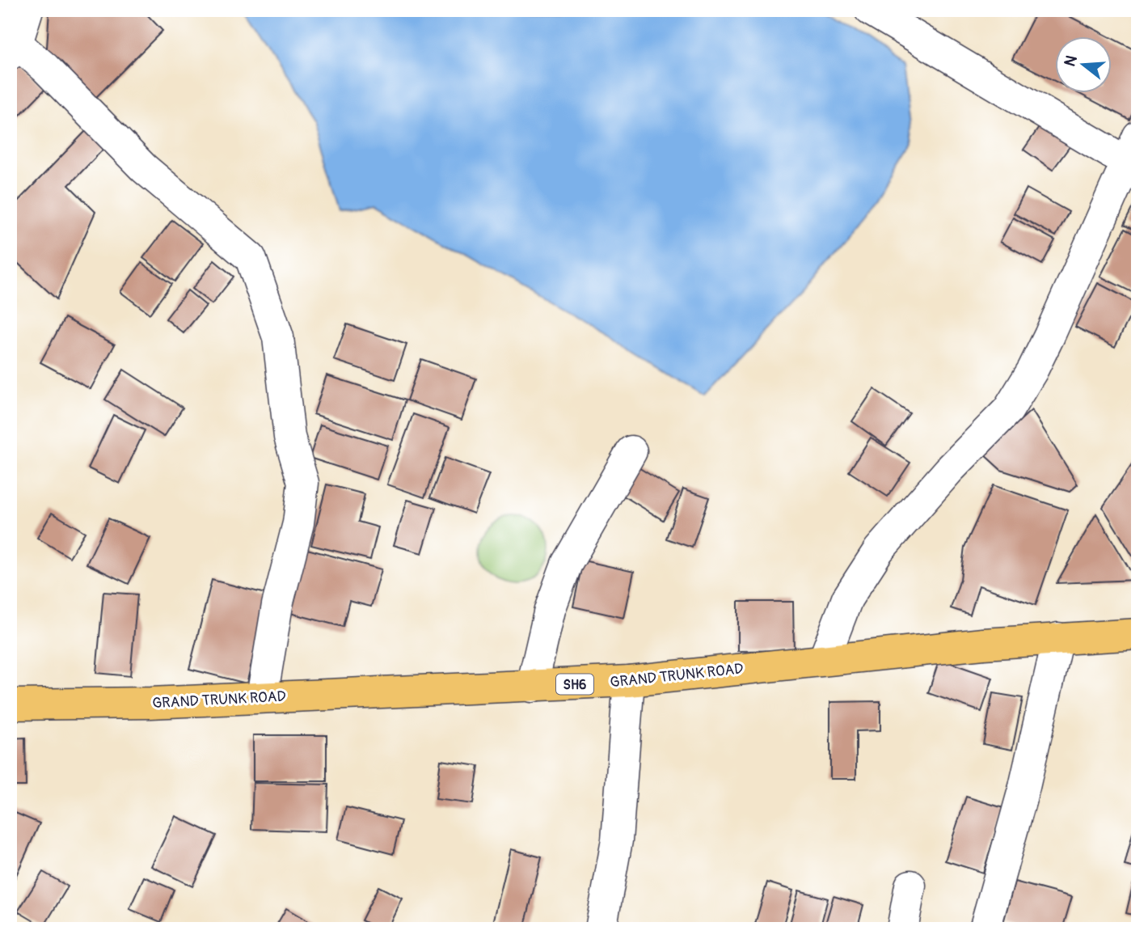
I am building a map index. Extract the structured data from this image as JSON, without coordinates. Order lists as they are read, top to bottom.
{
  "streets": {
    "main road": ["GRAND TRUNK ROAD", "SH6"]
  },
  "north": "left"
}
